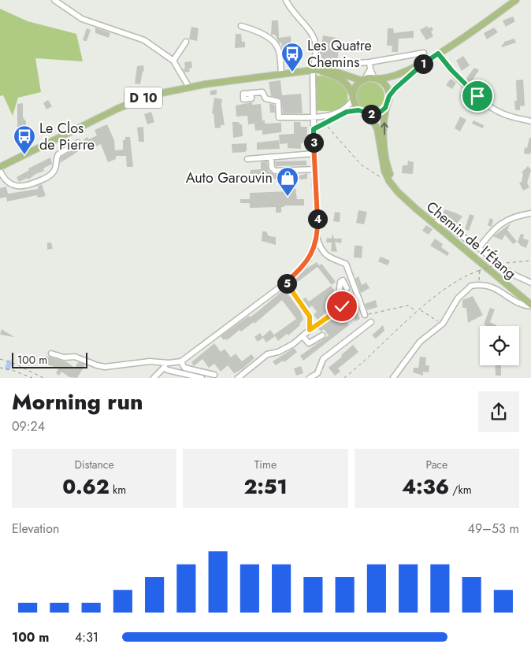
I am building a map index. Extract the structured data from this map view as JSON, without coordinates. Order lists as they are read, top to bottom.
{
  "streets": {
    "main road": ["D 10", "Chemin de l’Étang"]
  },
  "crossings": [
    ["D 10", "Chemin de l’Étang"]
  ],
  "places": {
    "bus stop": ["Les Quatre Chemins", "Le Clos de Pierre"],
    "shop": ["Auto Garouvin"]
  },
  "scale_bar": "100 m",
  "page": {
    "pins": [
      "1",
      "2",
      "3",
      "4",
      "5"
    ],
    "scale": "100 m",
    "heading": ["Morning run", "09:24"],
    "stats": [
      ["Distance", "0.62 km"],
      ["Time", "2:51"],
      ["Pace", "4:36 /km"]
    ],
    "chart": ["Elevation", "49–53 m"],
    "list": [
      {
        "name": "100 m",
        "note": "4:31"
      }
    ]
  }
}
